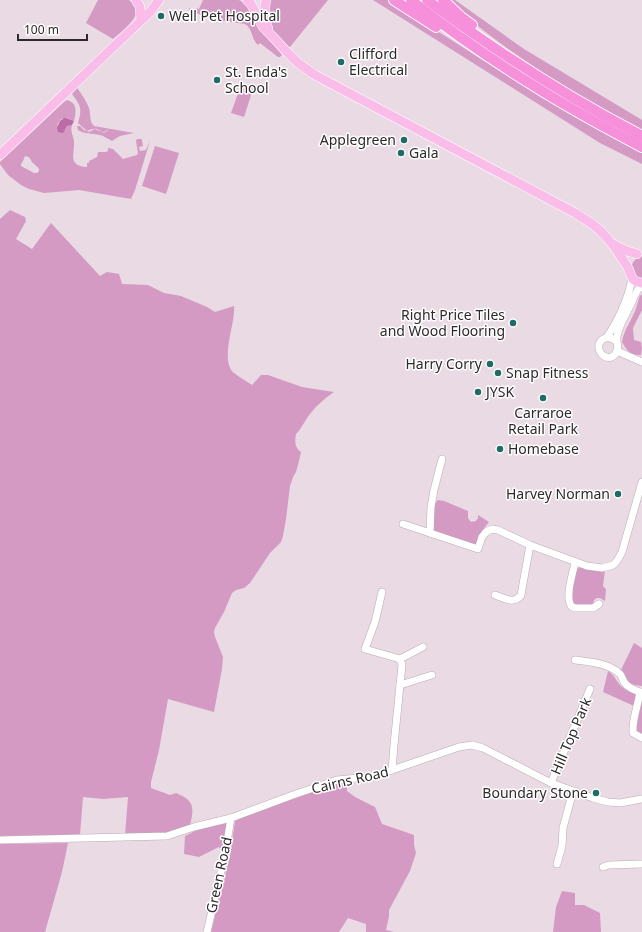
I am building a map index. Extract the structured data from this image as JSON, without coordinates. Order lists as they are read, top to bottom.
{
  "streets": {
    "street": ["Hill Top Park", "Cairns Road", "Green Road"]
  },
  "crossings": [
    ["Hill Top Park", "Cairns Road"],
    ["Cairns Road", "Green Road"]
  ],
  "places": [
    "Well Pet Hospital",
    "Clifford Electrical",
    "St. Enda's School",
    "Applegreen",
    "Gala",
    "Right Price Tiles and Wood Flooring",
    "Harry Corry",
    "Snap Fitness",
    "JYSK",
    "Carraroe Retail Park",
    "Homebase",
    "Harvey Norman",
    "Boundary Stone"
  ],
  "scale_bar": "100 m"
}
